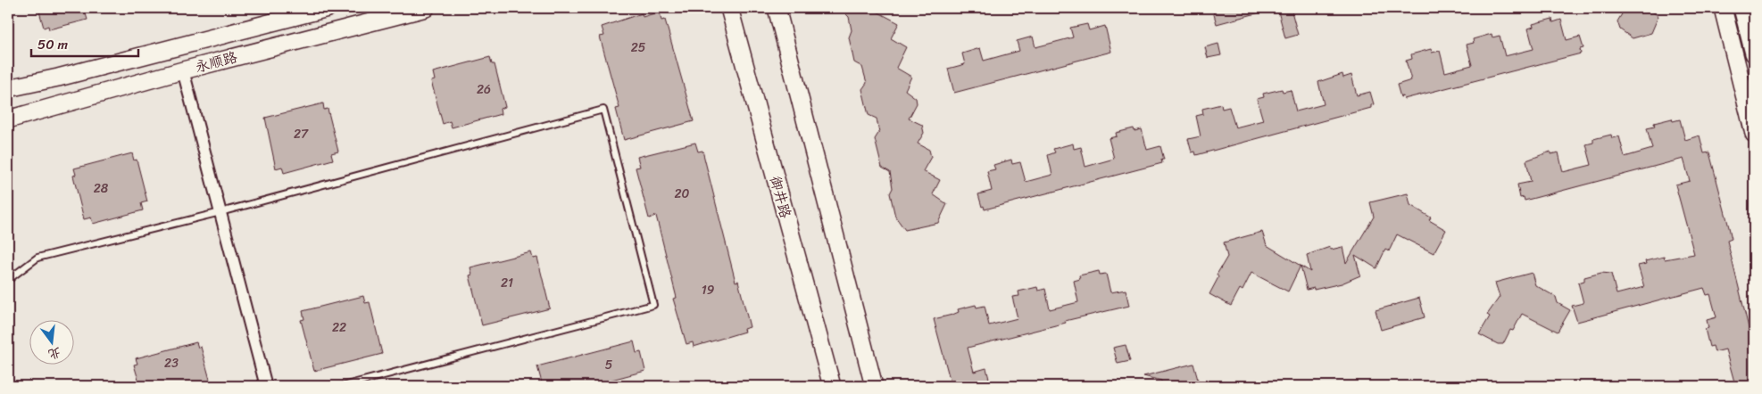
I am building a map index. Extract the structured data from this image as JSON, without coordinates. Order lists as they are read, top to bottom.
{
  "streets": {
    "main road": ["永顺路", "御井路"]
  },
  "house_numbers": [
    "25",
    "26",
    "27",
    "28",
    "20",
    "21",
    "19",
    "22",
    "23",
    "5"
  ],
  "scale_bar": "50 m",
  "north": "bottom"
}
